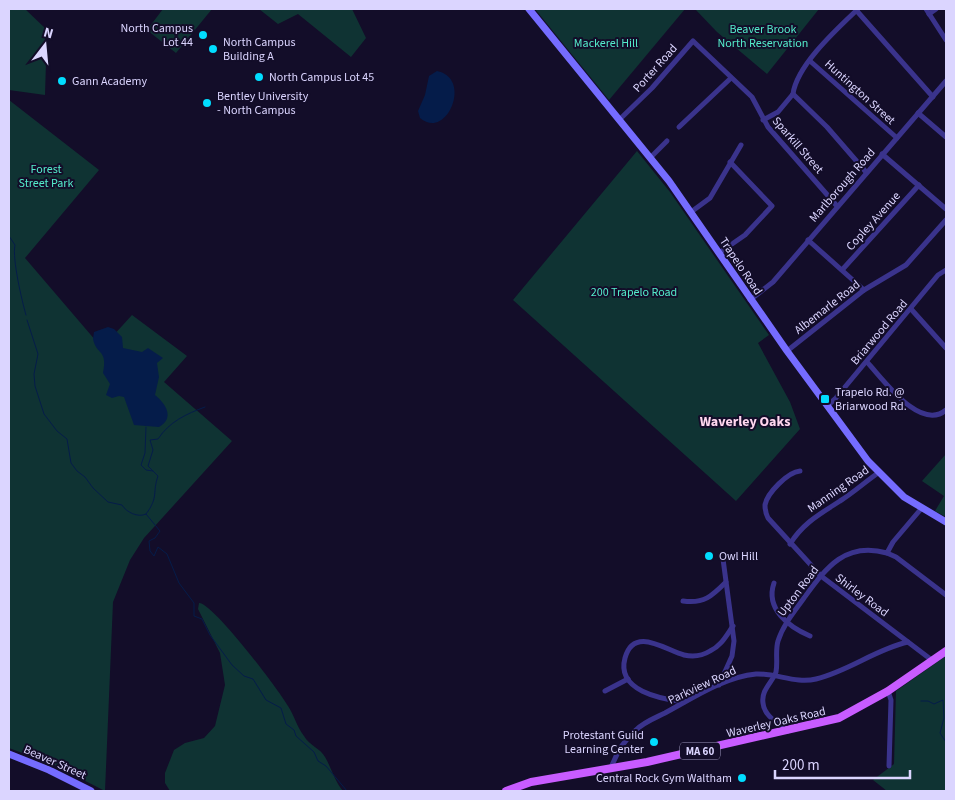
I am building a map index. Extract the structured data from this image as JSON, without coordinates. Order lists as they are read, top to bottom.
{
  "streets": {
    "main road": [
      "Trapelo Road",
      "Waverley Oaks Road",
      "MA 60",
      "Beaver Street"
    ],
    "street": [
      "Porter Road",
      "Huntington Street",
      "Sparkill Street",
      "Marlborough Road",
      "Copley Avenue",
      "Albemarle Road",
      "Briarwood Road",
      "Manning Road",
      "Upton Road",
      "Shirley Road",
      "Parkview Road"
    ]
  },
  "crossings": [
    ["Porter Road", "Sparkill Street"],
    ["Porter Road", "Trapelo Road"],
    ["Huntington Street", "Marlborough Road"],
    ["Sparkill Street", "Marlborough Road"],
    ["Marlborough Road", "Trapelo Road"],
    ["Trapelo Road", "Albemarle Road"],
    ["Trapelo Road", "Briarwood Road"],
    ["Trapelo Road", "Manning Road"],
    ["Manning Road", "Shirley Road"],
    ["Upton Road", "Shirley Road"],
    ["Upton Road", "Parkview Road"],
    ["Upton Road", "Waverley Oaks Road"],
    ["Shirley Road", "Parkview Road"],
    ["Shirley Road", "Waverley Oaks Road"],
    ["Parkview Road", "Waverley Oaks Road"]
  ],
  "districts": ["Waverley Oaks"],
  "parks": [
    "Beaver Brook North Reservation",
    "Mackerel Hill",
    "Forest Street Park",
    "200 Trapelo Road"
  ],
  "places": {
    "other": [
      "North Campus Lot 44",
      "North Campus Building A",
      "North Campus Lot 45",
      "Gann Academy",
      "Bentley University - North Campus",
      "Owl Hill",
      "Protestant Guild Learning Center",
      "Central Rock Gym Waltham"
    ],
    "transit": ["Trapelo Rd. @ Briarwood Rd."]
  },
  "scale_bar": "200 m",
  "north": "top"
}
